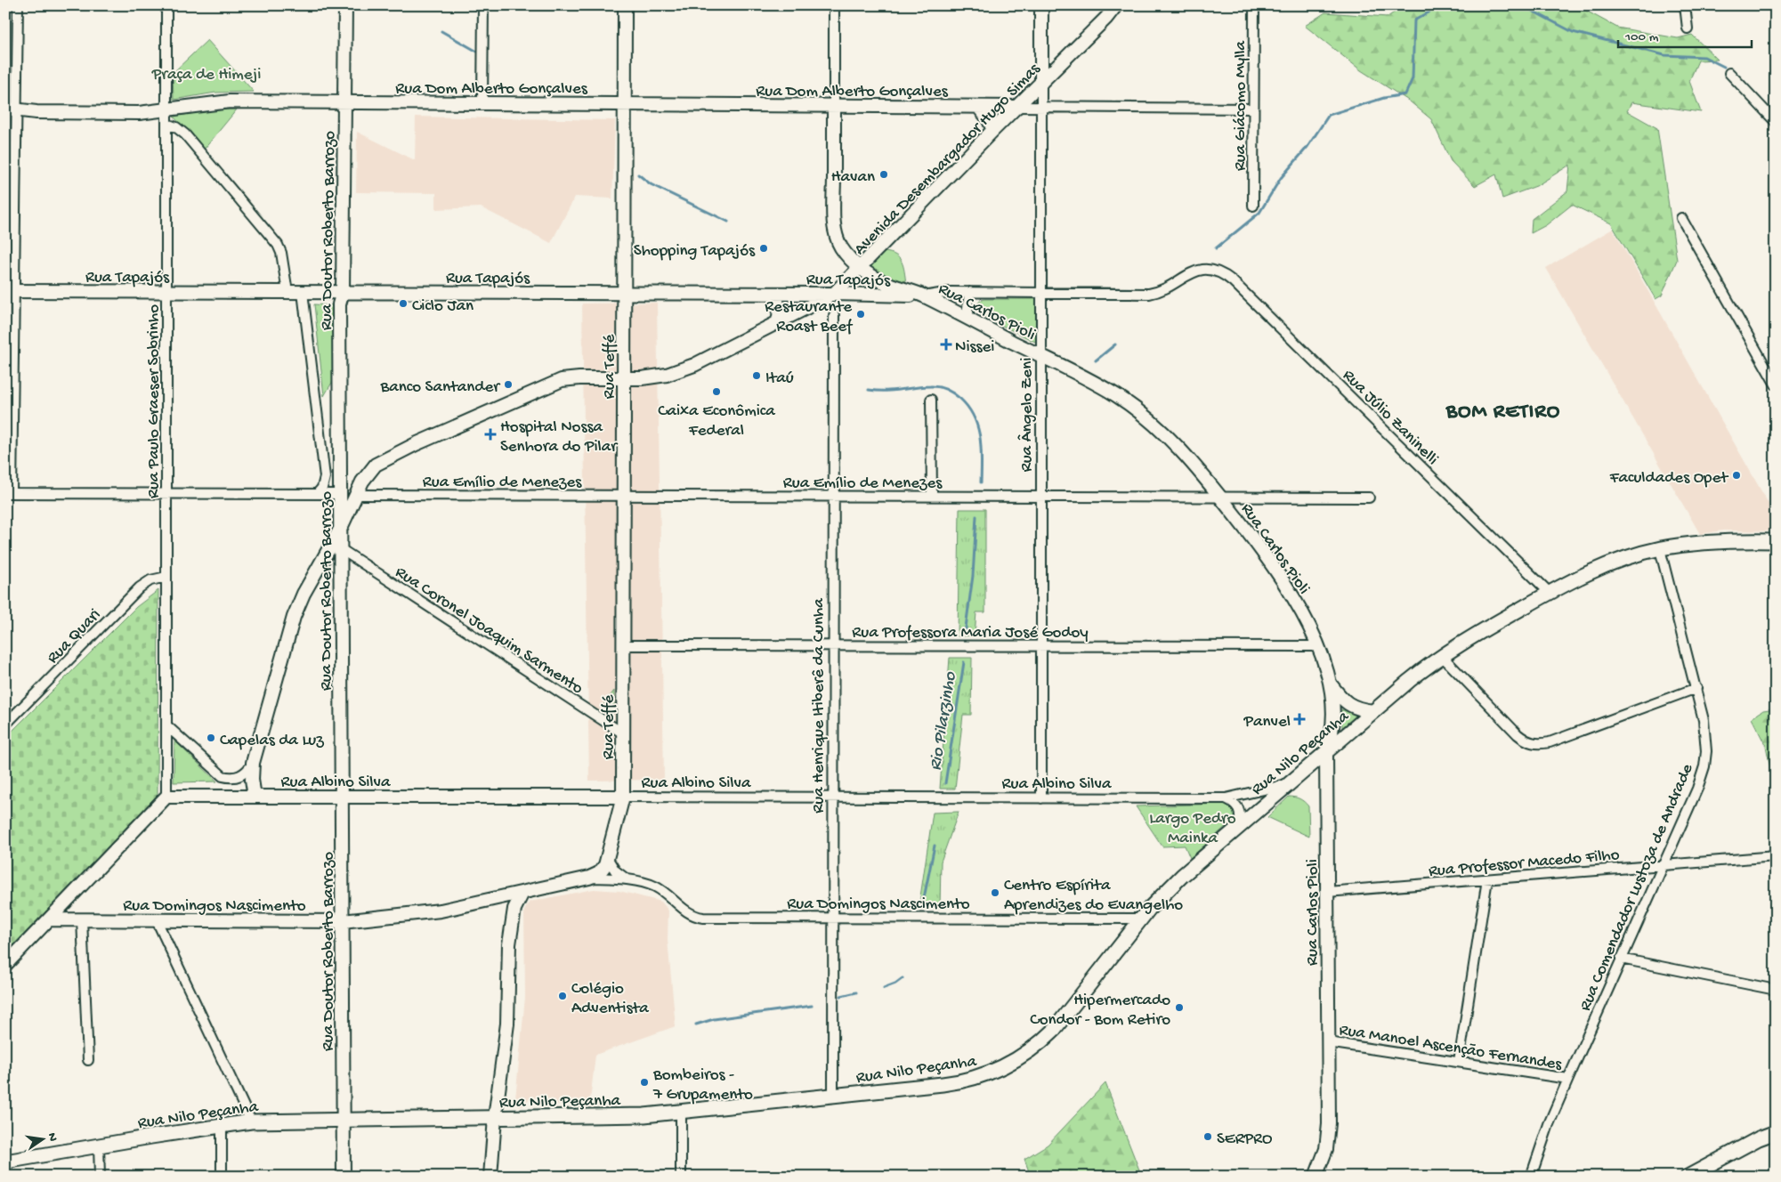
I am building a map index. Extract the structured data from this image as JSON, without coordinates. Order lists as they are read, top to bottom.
{
  "streets": {
    "main road": [
      "Rua Dom Alberto Gonçalves",
      "Avenida Desembargador Hugo Simas",
      "Rua Doutor Roberto Barrozo",
      "Rua Tapajós",
      "Rua Carlos Pioli",
      "Rua Teffé",
      "Rua Ângelo Zeni",
      "Rua Nilo Peçanha",
      "Rua Albino Silva",
      "Rua Domingos Nascimento"
    ],
    "street": [
      "Rua Giácomo Mylla",
      "Rua Paulo Graeser Sobrinho",
      "Rua Júlio Zaninelli",
      "Rua Emílio de Menezes",
      "Rua Coronel Joaquim Sarmento",
      "Rua Professora Maria José Godoy",
      "Rua Quari",
      "Rua Henrique Itiberê da Cunha",
      "Rua Professor Macedo Filho",
      "Rua Comendador Lustoza de Andrade",
      "Rua Manoel Ascenção Fernandes"
    ]
  },
  "crossings": [
    ["Rua Dom Alberto Gonçalves", "Rua Giácomo Mylla"],
    ["Rua Dom Alberto Gonçalves", "Avenida Desembargador Hugo Simas"],
    ["Rua Dom Alberto Gonçalves", "Rua Doutor Roberto Barrozo"],
    ["Rua Dom Alberto Gonçalves", "Rua Teffé"],
    ["Rua Dom Alberto Gonçalves", "Rua Paulo Graeser Sobrinho"],
    ["Rua Dom Alberto Gonçalves", "Rua Ângelo Zeni"],
    ["Avenida Desembargador Hugo Simas", "Rua Doutor Roberto Barrozo"],
    ["Avenida Desembargador Hugo Simas", "Rua Tapajós"],
    ["Avenida Desembargador Hugo Simas", "Rua Carlos Pioli"],
    ["Avenida Desembargador Hugo Simas", "Rua Teffé"],
    ["Avenida Desembargador Hugo Simas", "Rua Ângelo Zeni"],
    ["Avenida Desembargador Hugo Simas", "Rua Emílio de Menezes"],
    ["Avenida Desembargador Hugo Simas", "Rua Albino Silva"],
    ["Rua Doutor Roberto Barrozo", "Rua Tapajós"],
    ["Rua Doutor Roberto Barrozo", "Rua Coronel Joaquim Sarmento"],
    ["Rua Doutor Roberto Barrozo", "Rua Nilo Peçanha"],
    ["Rua Doutor Roberto Barrozo", "Rua Albino Silva"],
    ["Rua Doutor Roberto Barrozo", "Rua Domingos Nascimento"],
    ["Rua Tapajós", "Rua Carlos Pioli"],
    ["Rua Tapajós", "Rua Teffé"],
    ["Rua Tapajós", "Rua Paulo Graeser Sobrinho"],
    ["Rua Tapajós", "Rua Ângelo Zeni"],
    ["Rua Tapajós", "Rua Júlio Zaninelli"],
    ["Rua Carlos Pioli", "Rua Ângelo Zeni"],
    ["Rua Carlos Pioli", "Rua Emílio de Menezes"],
    ["Rua Carlos Pioli", "Rua Professora Maria José Godoy"],
    ["Rua Carlos Pioli", "Rua Nilo Peçanha"],
    ["Rua Carlos Pioli", "Rua Professor Macedo Filho"],
    ["Rua Carlos Pioli", "Rua Manoel Ascenção Fernandes"],
    ["Rua Teffé", "Rua Emílio de Menezes"],
    ["Rua Teffé", "Rua Coronel Joaquim Sarmento"],
    ["Rua Teffé", "Rua Professora Maria José Godoy"],
    ["Rua Teffé", "Rua Albino Silva"],
    ["Rua Teffé", "Rua Domingos Nascimento"],
    ["Rua Paulo Graeser Sobrinho", "Rua Quari"],
    ["Rua Paulo Graeser Sobrinho", "Rua Albino Silva"],
    ["Rua Ângelo Zeni", "Rua Emílio de Menezes"],
    ["Rua Ângelo Zeni", "Rua Professora Maria José Godoy"],
    ["Rua Ângelo Zeni", "Rua Albino Silva"],
    ["Rua Júlio Zaninelli", "Rua Nilo Peçanha"],
    ["Rua Emílio de Menezes", "Rua Henrique Itiberê da Cunha"],
    ["Rua Professora Maria José Godoy", "Rua Henrique Itiberê da Cunha"],
    ["Rua Henrique Itiberê da Cunha", "Rua Nilo Peçanha"],
    ["Rua Henrique Itiberê da Cunha", "Rua Albino Silva"],
    ["Rua Henrique Itiberê da Cunha", "Rua Domingos Nascimento"],
    ["Rua Nilo Peçanha", "Rua Albino Silva"],
    ["Rua Nilo Peçanha", "Rua Comendador Lustoza de Andrade"],
    ["Rua Nilo Peçanha", "Rua Domingos Nascimento"],
    ["Rua Professor Macedo Filho", "Rua Comendador Lustoza de Andrade"],
    ["Rua Comendador Lustoza de Andrade", "Rua Manoel Ascenção Fernandes"]
  ],
  "districts": ["BOM RETIRO"],
  "water": ["Rio Pilarzinho"],
  "parks": ["Praça de Himeji", "Largo Pedro Mainka"],
  "places": {
    "other": [
      "Havan",
      "Shopping Tapajós",
      "Ciclo Jan",
      "Restaurante Roast Beef",
      "Itaú",
      "Banco Santander",
      "Caixa Econômica Federal",
      "Faculdades Opet",
      "Capelas da Luz",
      "Centro Espírita Aprendizes do Evangelho",
      "Colégio Adventista",
      "Hipermercado Condor - Bom Retiro",
      "Bombeiros - 7 Grupamento",
      "SERPRO"
    ],
    "health": ["Nissei", "Hospital Nossa Senhora do Pilar", "Panvel"]
  },
  "scale_bar": "100 m",
  "north": "right"
}
